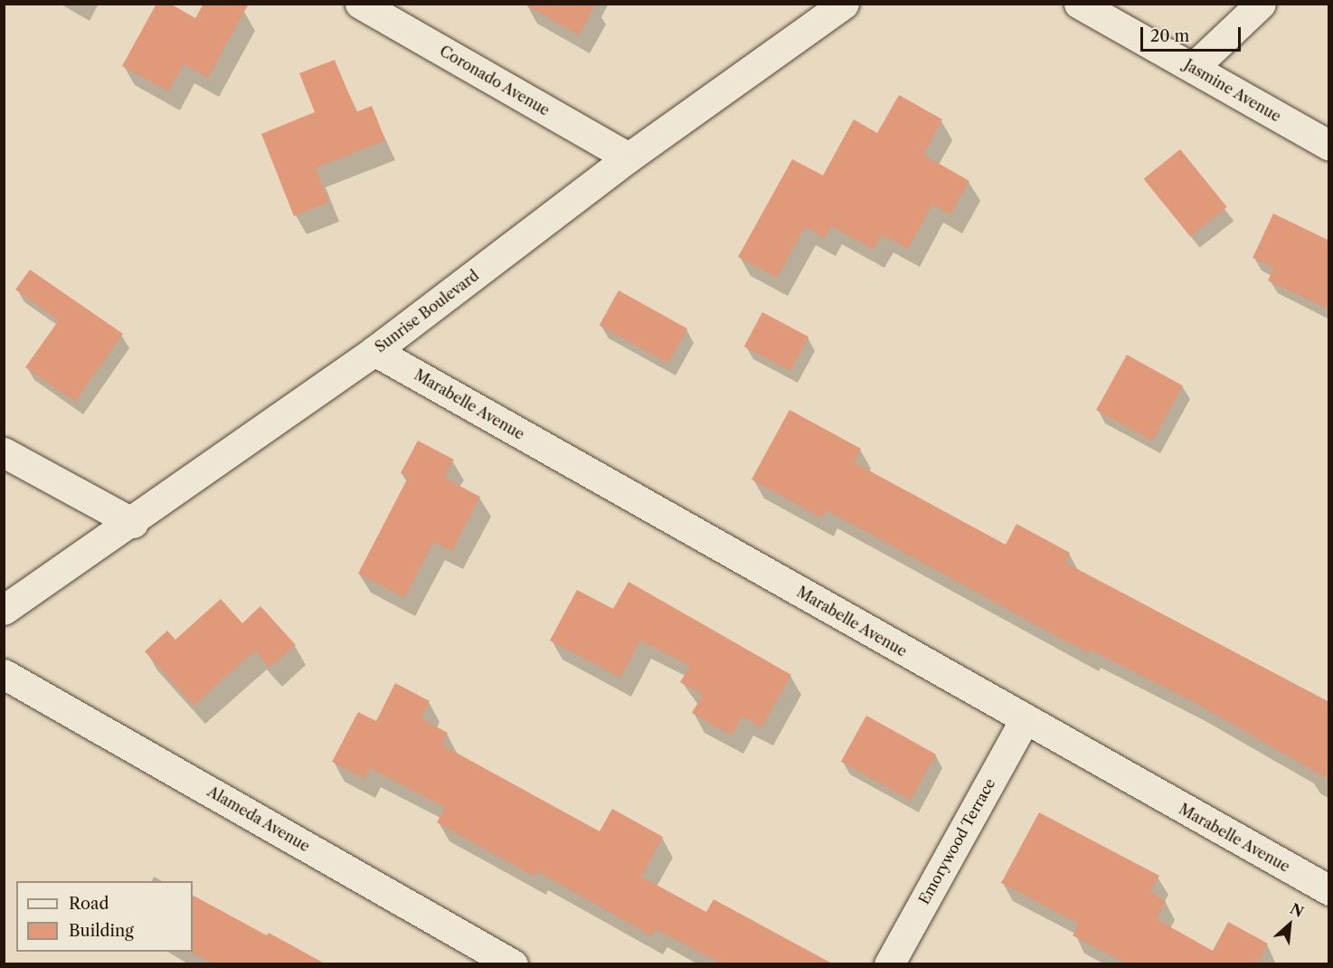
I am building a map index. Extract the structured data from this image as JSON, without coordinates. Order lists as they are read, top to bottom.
{
  "streets": {
    "street": [
      "Coronado Avenue",
      "Jasmine Avenue",
      "Sunrise Boulevard",
      "Marabelle Avenue",
      "Alameda Avenue",
      "Emorywood Terrace"
    ]
  },
  "crossings": [
    ["Coronado Avenue", "Sunrise Boulevard"],
    ["Sunrise Boulevard", "Marabelle Avenue"],
    ["Marabelle Avenue", "Emorywood Terrace"]
  ],
  "legend": ["Road", "Building"],
  "scale_bar": "20 m",
  "north": "top right"
}
